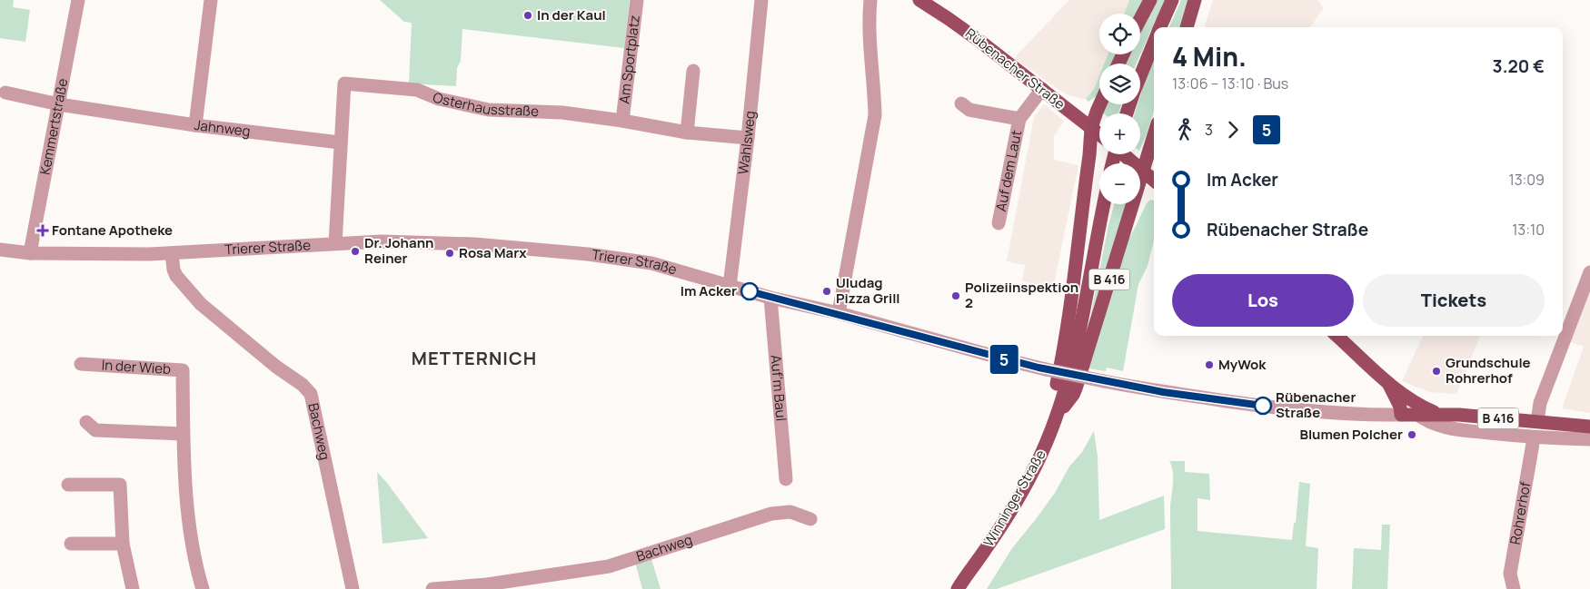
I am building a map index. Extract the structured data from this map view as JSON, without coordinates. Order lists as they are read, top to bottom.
{
  "streets": {
    "main road": [
      "Rübenacher Straße",
      "Trierer Straße",
      "B 416",
      "Winninger Straße"
    ],
    "street": [
      "Am Sportplatz",
      "Osterhausstraße",
      "Kemmertstraße",
      "Jahnweg",
      "Wahlsweg",
      "Auf dem Laut",
      "In der Wieb",
      "Auf'm Baul",
      "Bachweg",
      "Rohrerhof"
    ]
  },
  "crossings": [
    ["Am Sportplatz", "Osterhausstraße"],
    ["Rübenacher Straße", "Auf dem Laut"],
    ["Rübenacher Straße", "B 416"],
    ["Osterhausstraße", "Jahnweg"],
    ["Osterhausstraße", "Wahlsweg"],
    ["Kemmertstraße", "Jahnweg"],
    ["Kemmertstraße", "Trierer Straße"],
    ["Wahlsweg", "Trierer Straße"],
    ["Trierer Straße", "Auf'm Baul"],
    ["Trierer Straße", "Bachweg"],
    ["B 416", "Winninger Straße"]
  ],
  "districts": ["METTERNICH"],
  "places": {
    "other": [
      "In der Kaul",
      "Dr. Johann Reiner",
      "Rosa Marx",
      "Im Acker",
      "Uludag Pizza Grill",
      "Polizeiinspektion 2",
      "MyWok",
      "Grundschule Rohrerhof",
      "Rübenacher Straße",
      "Blumen Polcher"
    ],
    "health": ["Fontane Apotheke"]
  },
  "lines": ["bus line 5"],
  "page": {
    "on_map": "5",
    "map_buttons": ["+", "−"],
    "heading": ["4 Min.", "13:06 – 13:10 · Bus", "3.20 €"],
    "legs": ["3", "5"],
    "list": [
      {
        "name": "Im Acker",
        "value": "13:09"
      },
      {
        "name": "Rübenacher Straße",
        "value": "13:10"
      }
    ],
    "buttons": ["Los", "Tickets"]
  }
}
